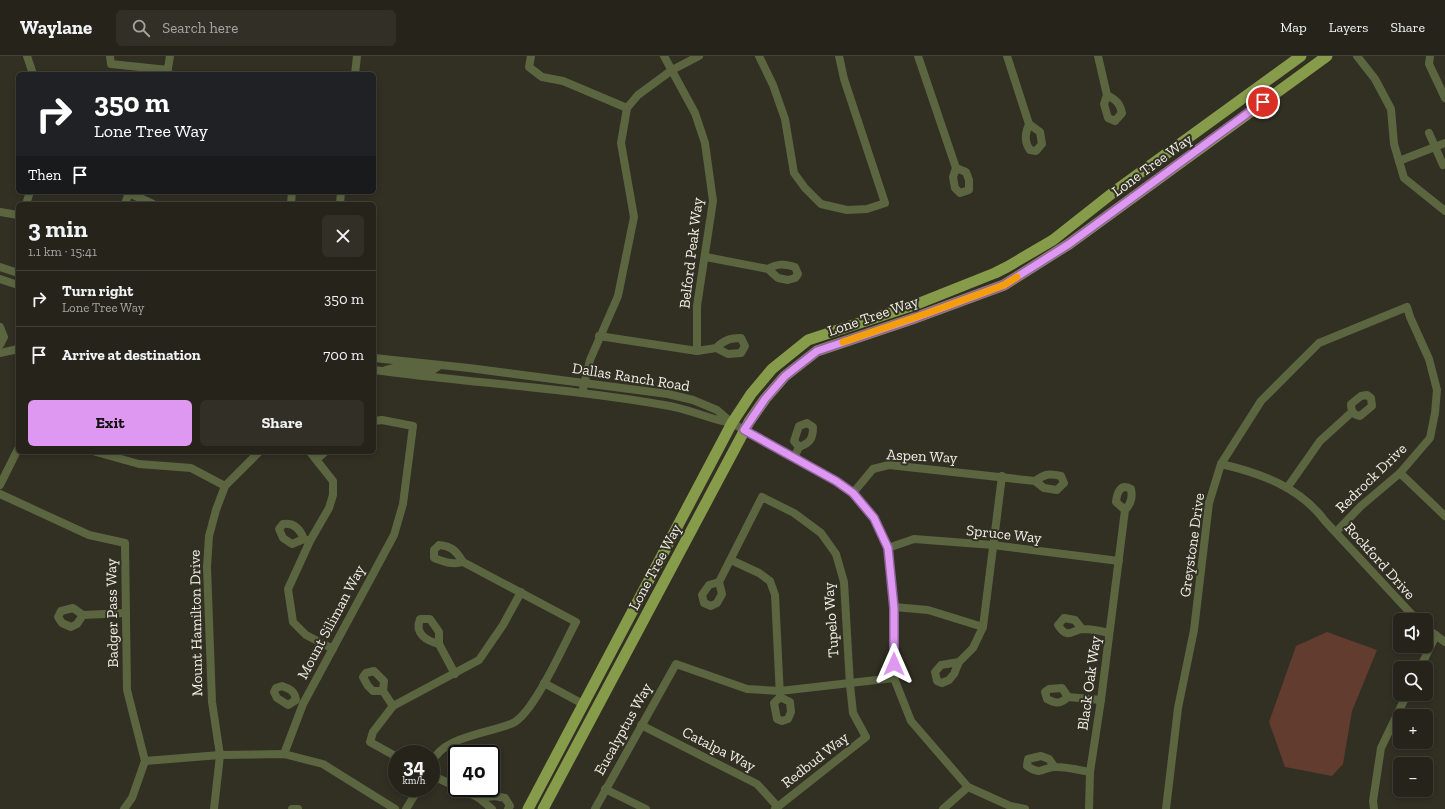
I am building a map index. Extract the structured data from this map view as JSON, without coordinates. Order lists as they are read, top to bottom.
{
  "streets": {
    "main road": ["Lone Tree Way"],
    "street": [
      "Belford Peak Way",
      "Dallas Ranch Road",
      "Aspen Way",
      "Redrock Drive",
      "Spruce Way",
      "Greystone Drive",
      "Rockford Drive",
      "Badger Pass Way",
      "Tupelo Way",
      "Mount Siliman Way",
      "Mount Hamilton Drive",
      "Black Oak Way",
      "Eucalyptus Way",
      "Catalpa Way",
      "Redbud Way"
    ]
  },
  "crossings": [
    ["Lone Tree Way", "Dallas Ranch Road"],
    ["Redrock Drive", "Greystone Drive"],
    ["Redrock Drive", "Rockford Drive"],
    ["Spruce Way", "Black Oak Way"],
    ["Greystone Drive", "Rockford Drive"],
    ["Tupelo Way", "Redbud Way"],
    ["Eucalyptus Way", "Catalpa Way"],
    ["Catalpa Way", "Redbud Way"]
  ],
  "page": {
    "header": "Waylane",
    "search": "Search here",
    "nav": ["Map", "Layers", "Share"],
    "turn": ["350 m", "Lone Tree Way"],
    "then": "Then",
    "heading": ["3 min", "1.1 km · 15:41"],
    "list": [
      {
        "name": "Turn right",
        "note": "Lone Tree Way",
        "value": "350 m"
      },
      {
        "name": "Arrive at destination",
        "value": "700 m"
      }
    ],
    "buttons": ["Exit", "Share"],
    "map_buttons": ["+", "−"],
    "speed": "34 km/h",
    "limit": "40"
  }
}
